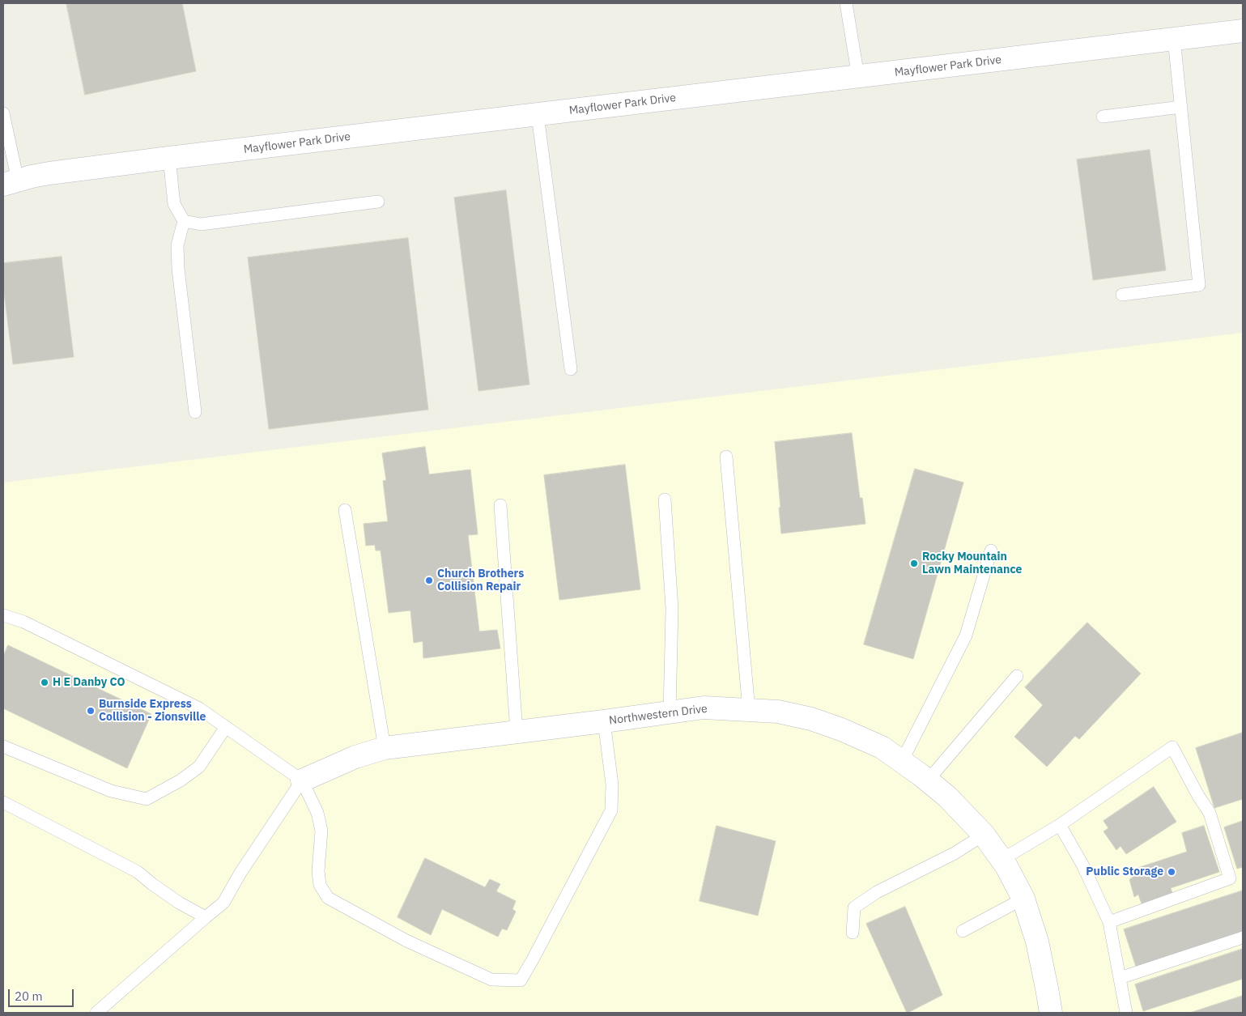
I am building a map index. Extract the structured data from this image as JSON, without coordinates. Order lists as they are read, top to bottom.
{
  "streets": {
    "street": ["Mayflower Park Drive", "Northwestern Drive"]
  },
  "places": [
    "Rocky Mountain Lawn Maintenance",
    "Church Brothers Collision Repair",
    "H E Danby CO",
    "Burnside Express Collision - Zionsville",
    "Public Storage"
  ],
  "scale_bar": "20 m"
}
